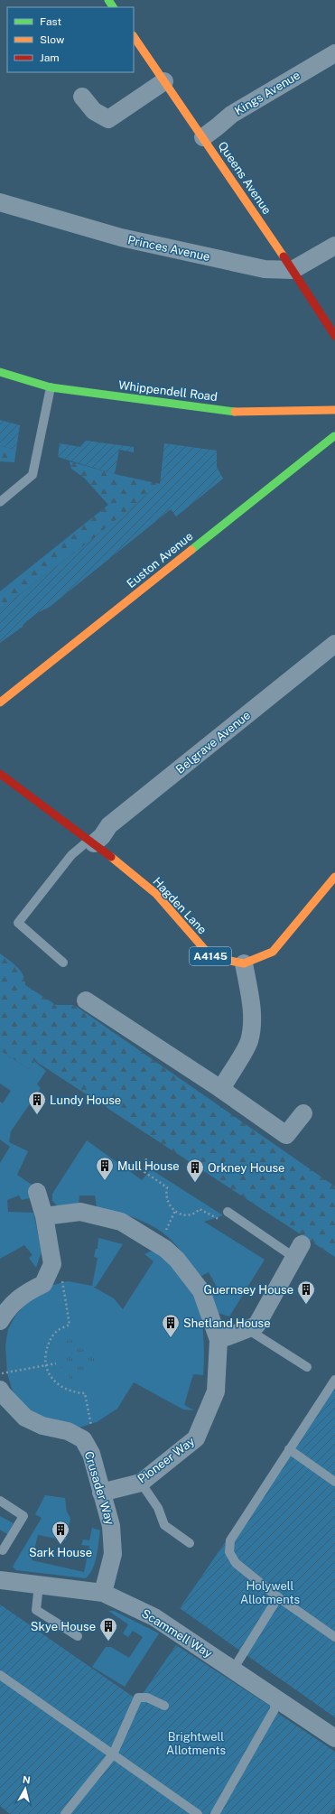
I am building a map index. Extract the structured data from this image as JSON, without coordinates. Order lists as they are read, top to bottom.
{
  "streets": {
    "street": [
      "Kings Avenue",
      "Queens Avenue",
      "Princes Avenue",
      "Whippendell Road",
      "Euston Avenue",
      "Belgrave Avenue",
      "Hagden Lane",
      "A4145",
      "Pioneer Way",
      "Crusader Way",
      "Scammell Way"
    ]
  },
  "crossings": [
    ["Kings Avenue", "Queens Avenue"],
    ["Queens Avenue", "Princes Avenue"],
    ["Belgrave Avenue", "Hagden Lane"],
    ["Hagden Lane", "A4145"],
    ["Pioneer Way", "Crusader Way"],
    ["Crusader Way", "Scammell Way"]
  ],
  "parks": ["Holywell Allotments", "Brightwell Allotments"],
  "places": {
    "building": [
      "Lundy House",
      "Mull House",
      "Orkney House",
      "Guernsey House",
      "Shetland House",
      "Sark House",
      "Skye House"
    ]
  },
  "legend": ["Fast", "Slow", "Jam"],
  "north": "top"
}
